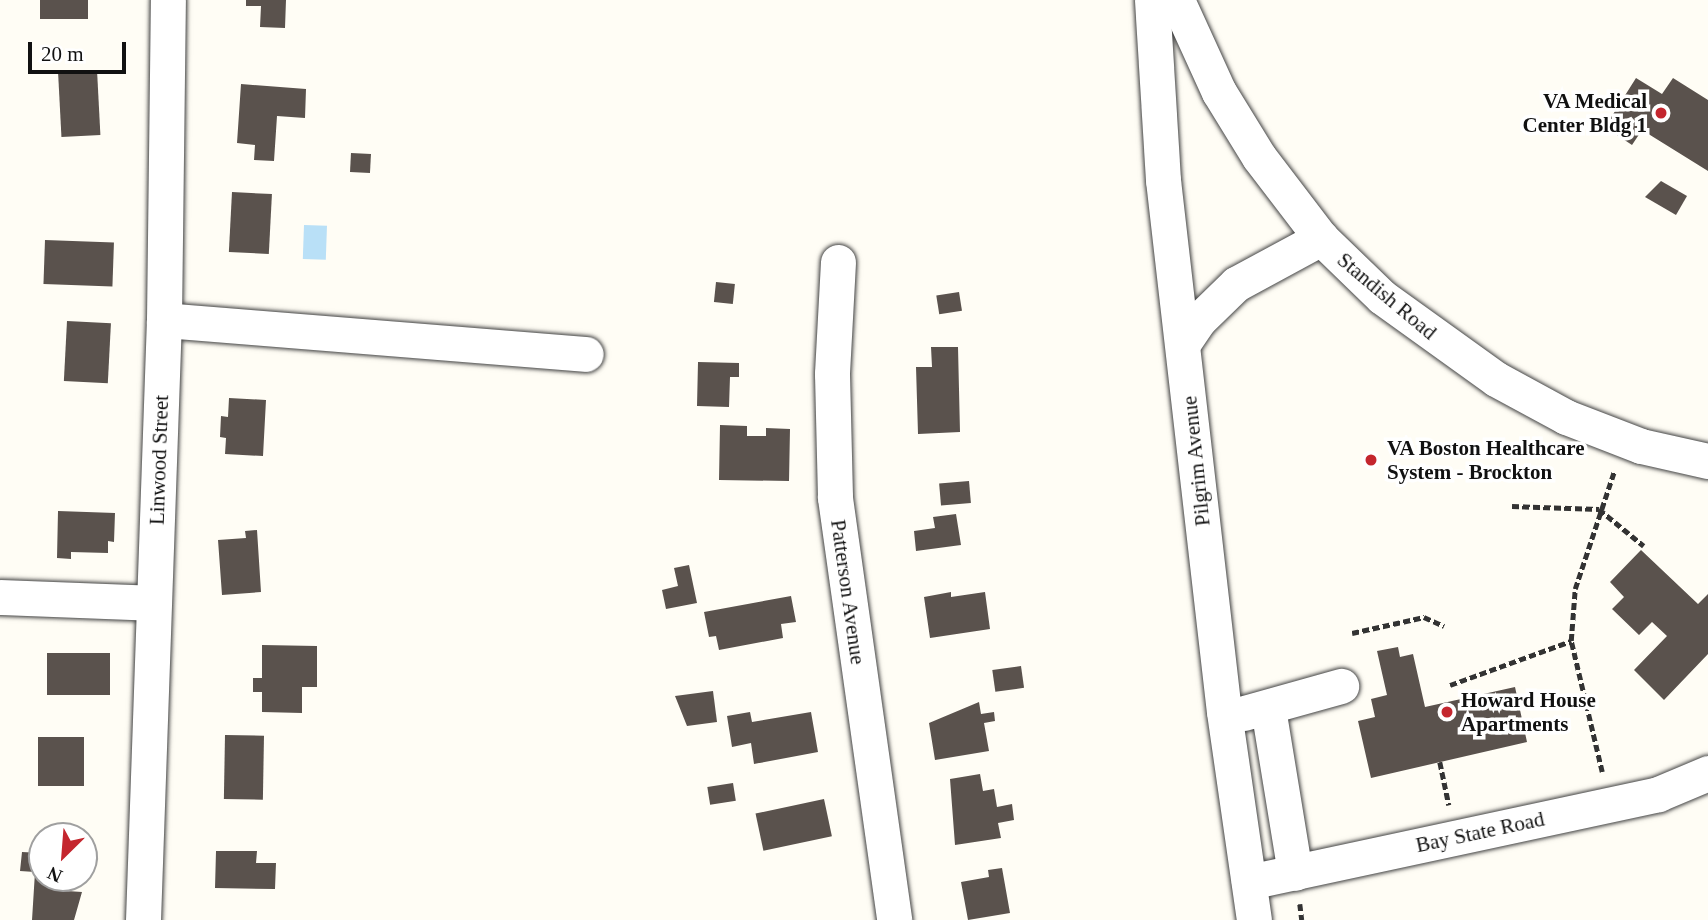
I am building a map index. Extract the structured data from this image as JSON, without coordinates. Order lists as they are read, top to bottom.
{
  "streets": {
    "street": [
      "Standish Road",
      "Linwood Street",
      "Pilgrim Avenue",
      "Patterson Avenue",
      "Bay State Road"
    ]
  },
  "crossings": [
    ["Pilgrim Avenue", "Bay State Road"]
  ],
  "places": ["VA Medical Center Bldg 1", "VA Boston Healthcare System - Brockton", "Howard House Apartments"],
  "scale_bar": "20 m",
  "north": "bottom left"
}
